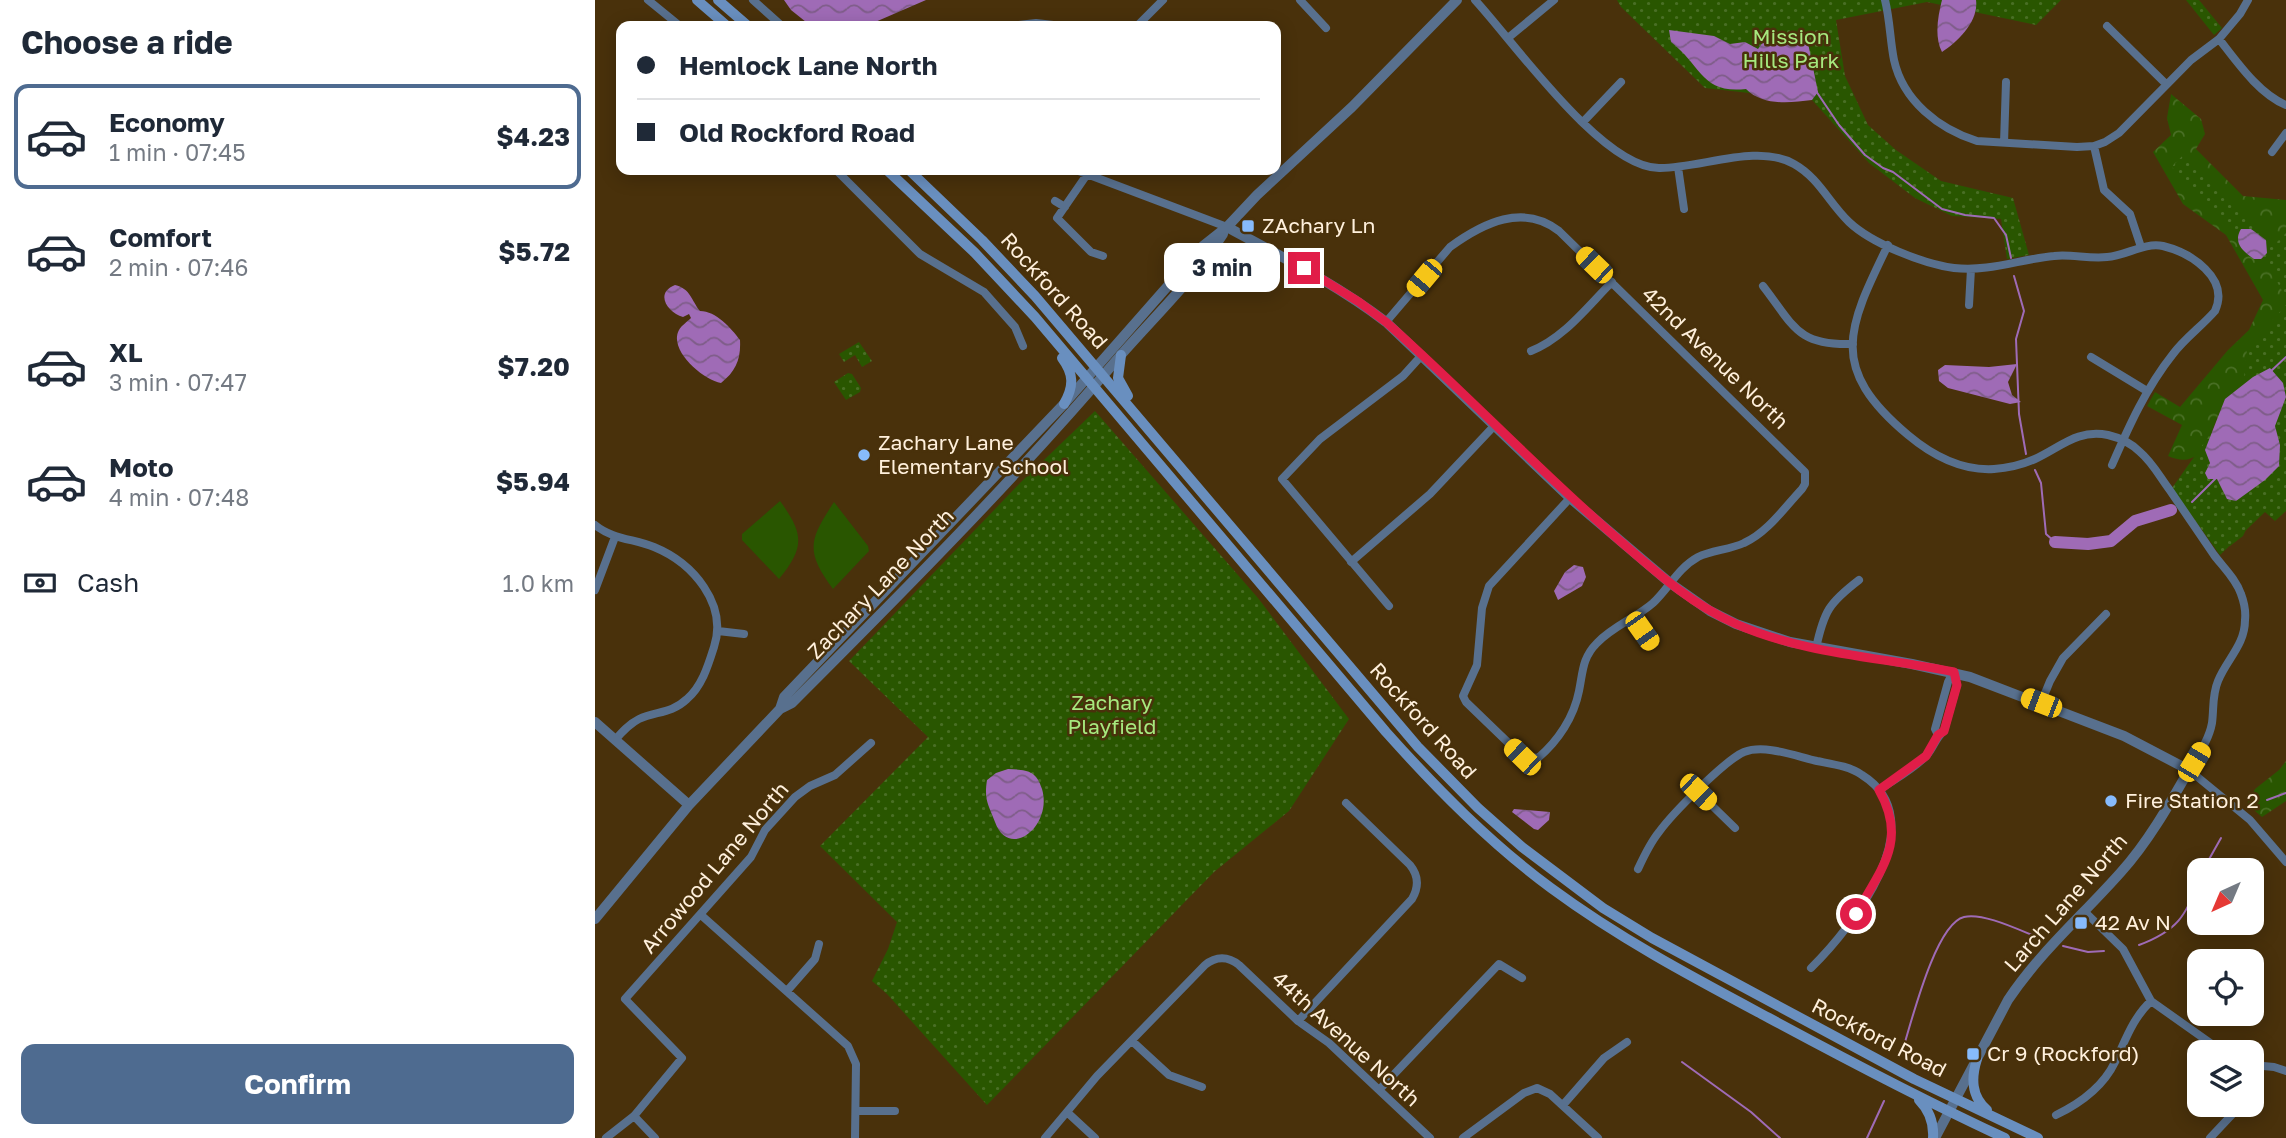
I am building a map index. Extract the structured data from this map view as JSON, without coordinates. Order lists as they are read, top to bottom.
{
  "streets": {
    "main road": ["Rockford Road"],
    "street": [
      "42nd Avenue North",
      "Zachary Lane North",
      "Arrowood Lane North",
      "Larch Lane North",
      "44th Avenue North"
    ]
  },
  "crossings": [
    ["Rockford Road", "Zachary Lane North"],
    ["Rockford Road", "Larch Lane North"]
  ],
  "parks": ["Mission Hills Park", "Zachary Playfield"],
  "places": {
    "transit": ["ZAchary Ln", "42 Av N", "Cr 9 (Rockford)"],
    "other": ["Zachary Lane Elementary School", "Fire Station 2"]
  },
  "north": "bottom left",
  "page": {
    "heading": "Choose a ride",
    "banner": ["Hemlock Lane North", "Old Rockford Road"],
    "list": [
      {
        "name": "Economy",
        "note": "1 min · 07:45",
        "value": "$4.23"
      },
      {
        "name": "Comfort",
        "note": "2 min · 07:46",
        "value": "$5.72"
      },
      {
        "name": "XL",
        "note": "3 min · 07:47",
        "value": "$7.20"
      },
      {
        "name": "Moto",
        "note": "4 min · 07:48",
        "value": "$5.94"
      }
    ],
    "bubble": "3 min",
    "pay": ["Cash", "1.0 km"],
    "buttons": "Confirm"
  }
}
